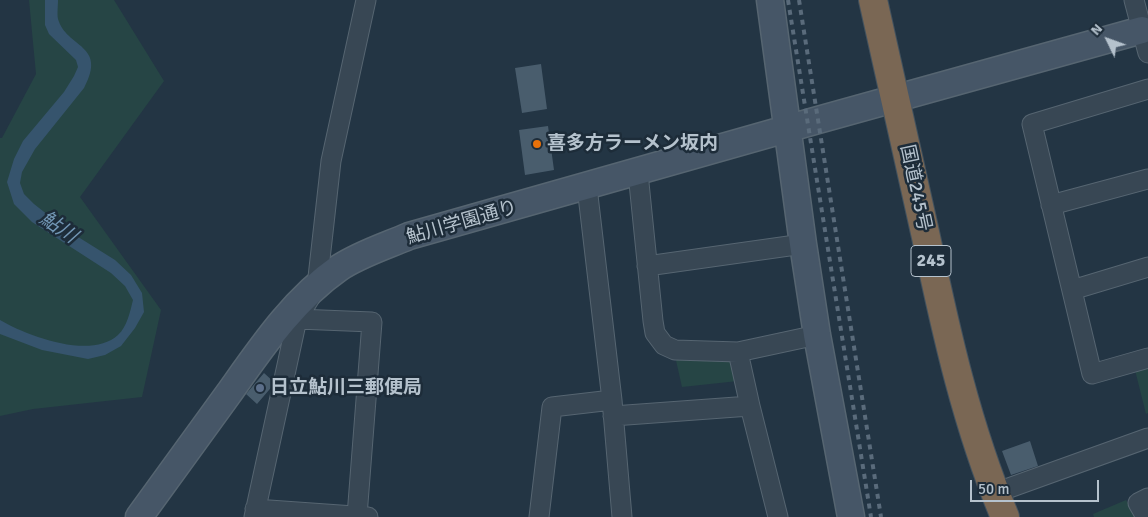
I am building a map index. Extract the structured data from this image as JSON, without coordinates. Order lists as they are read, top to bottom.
{
  "streets": {
    "highway": ["国道245号", "245"],
    "street": ["鮎川学園通り"]
  },
  "crossings": [
    ["国道245号", "鮎川学園通り"]
  ],
  "water": ["鮎川"],
  "places": ["喜多方ラーメン坂内", "日立鮎川三郵便局"],
  "scale_bar": "50 m",
  "north": "top left"
}
